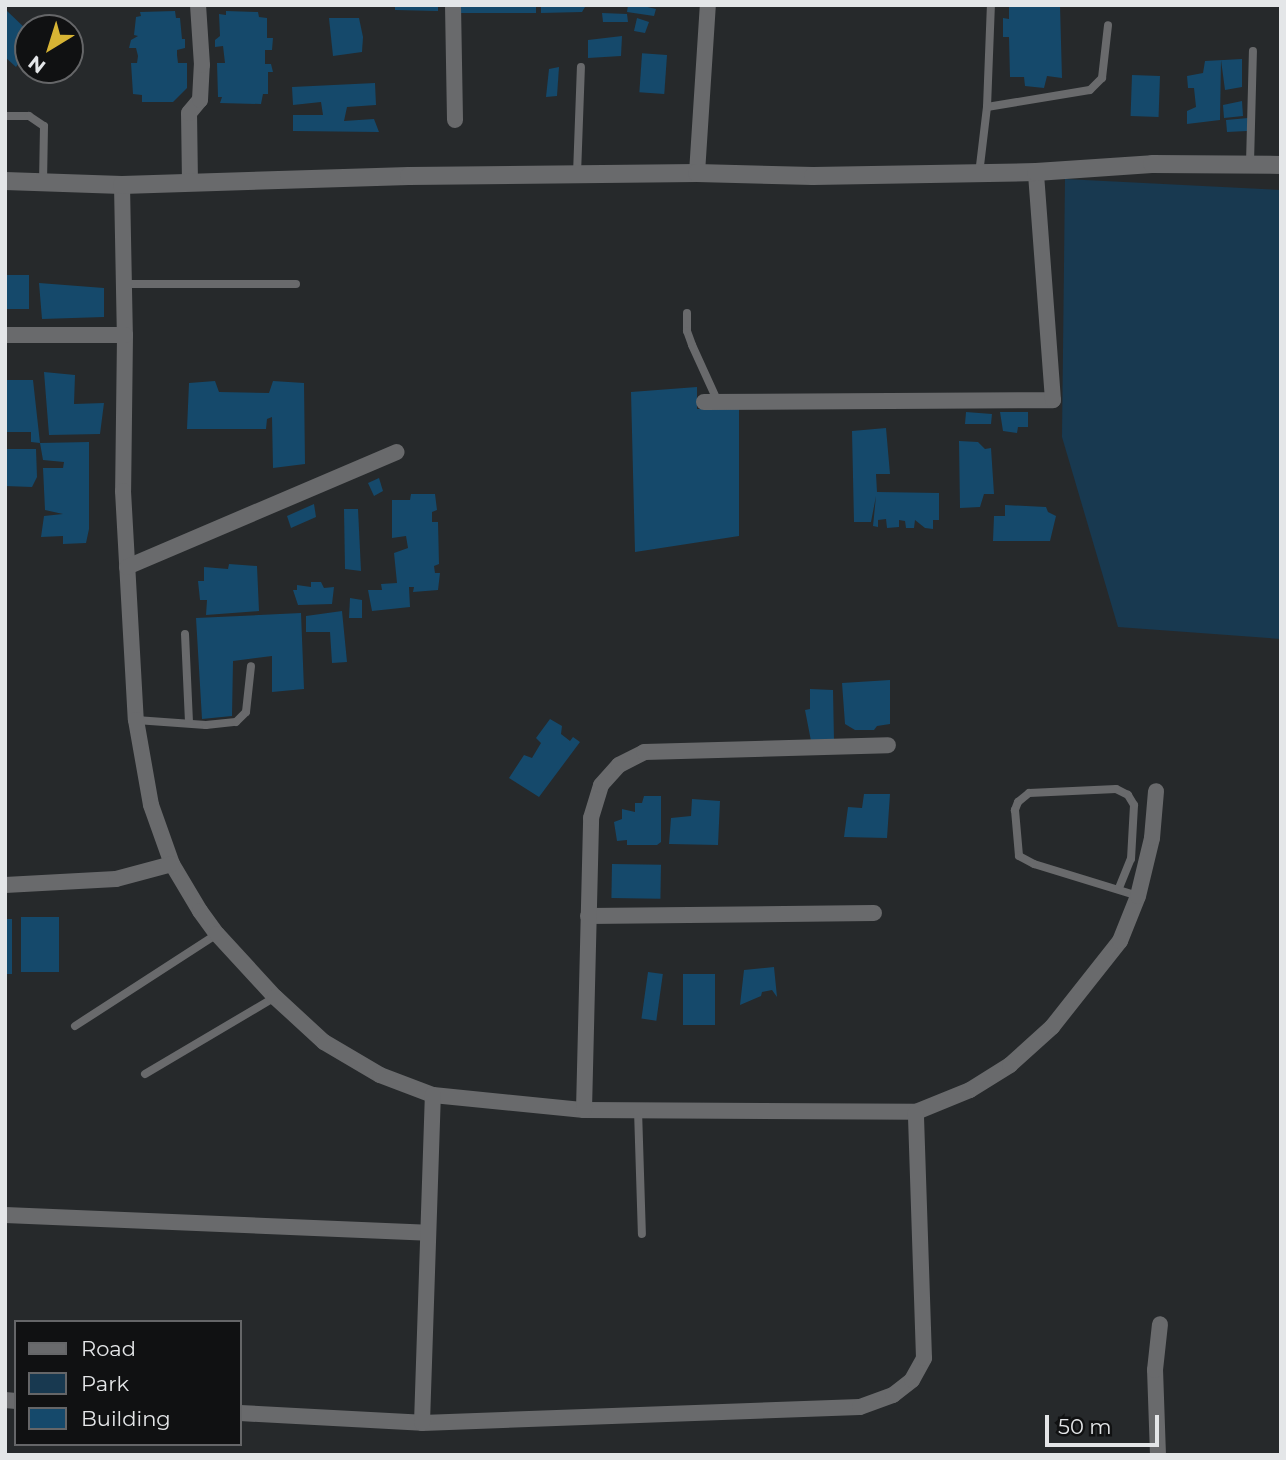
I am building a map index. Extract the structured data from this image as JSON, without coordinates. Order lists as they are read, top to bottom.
{
  "legend": ["Road", "Park", "Building"],
  "scale_bar": "50 m",
  "north": "bottom left"
}
